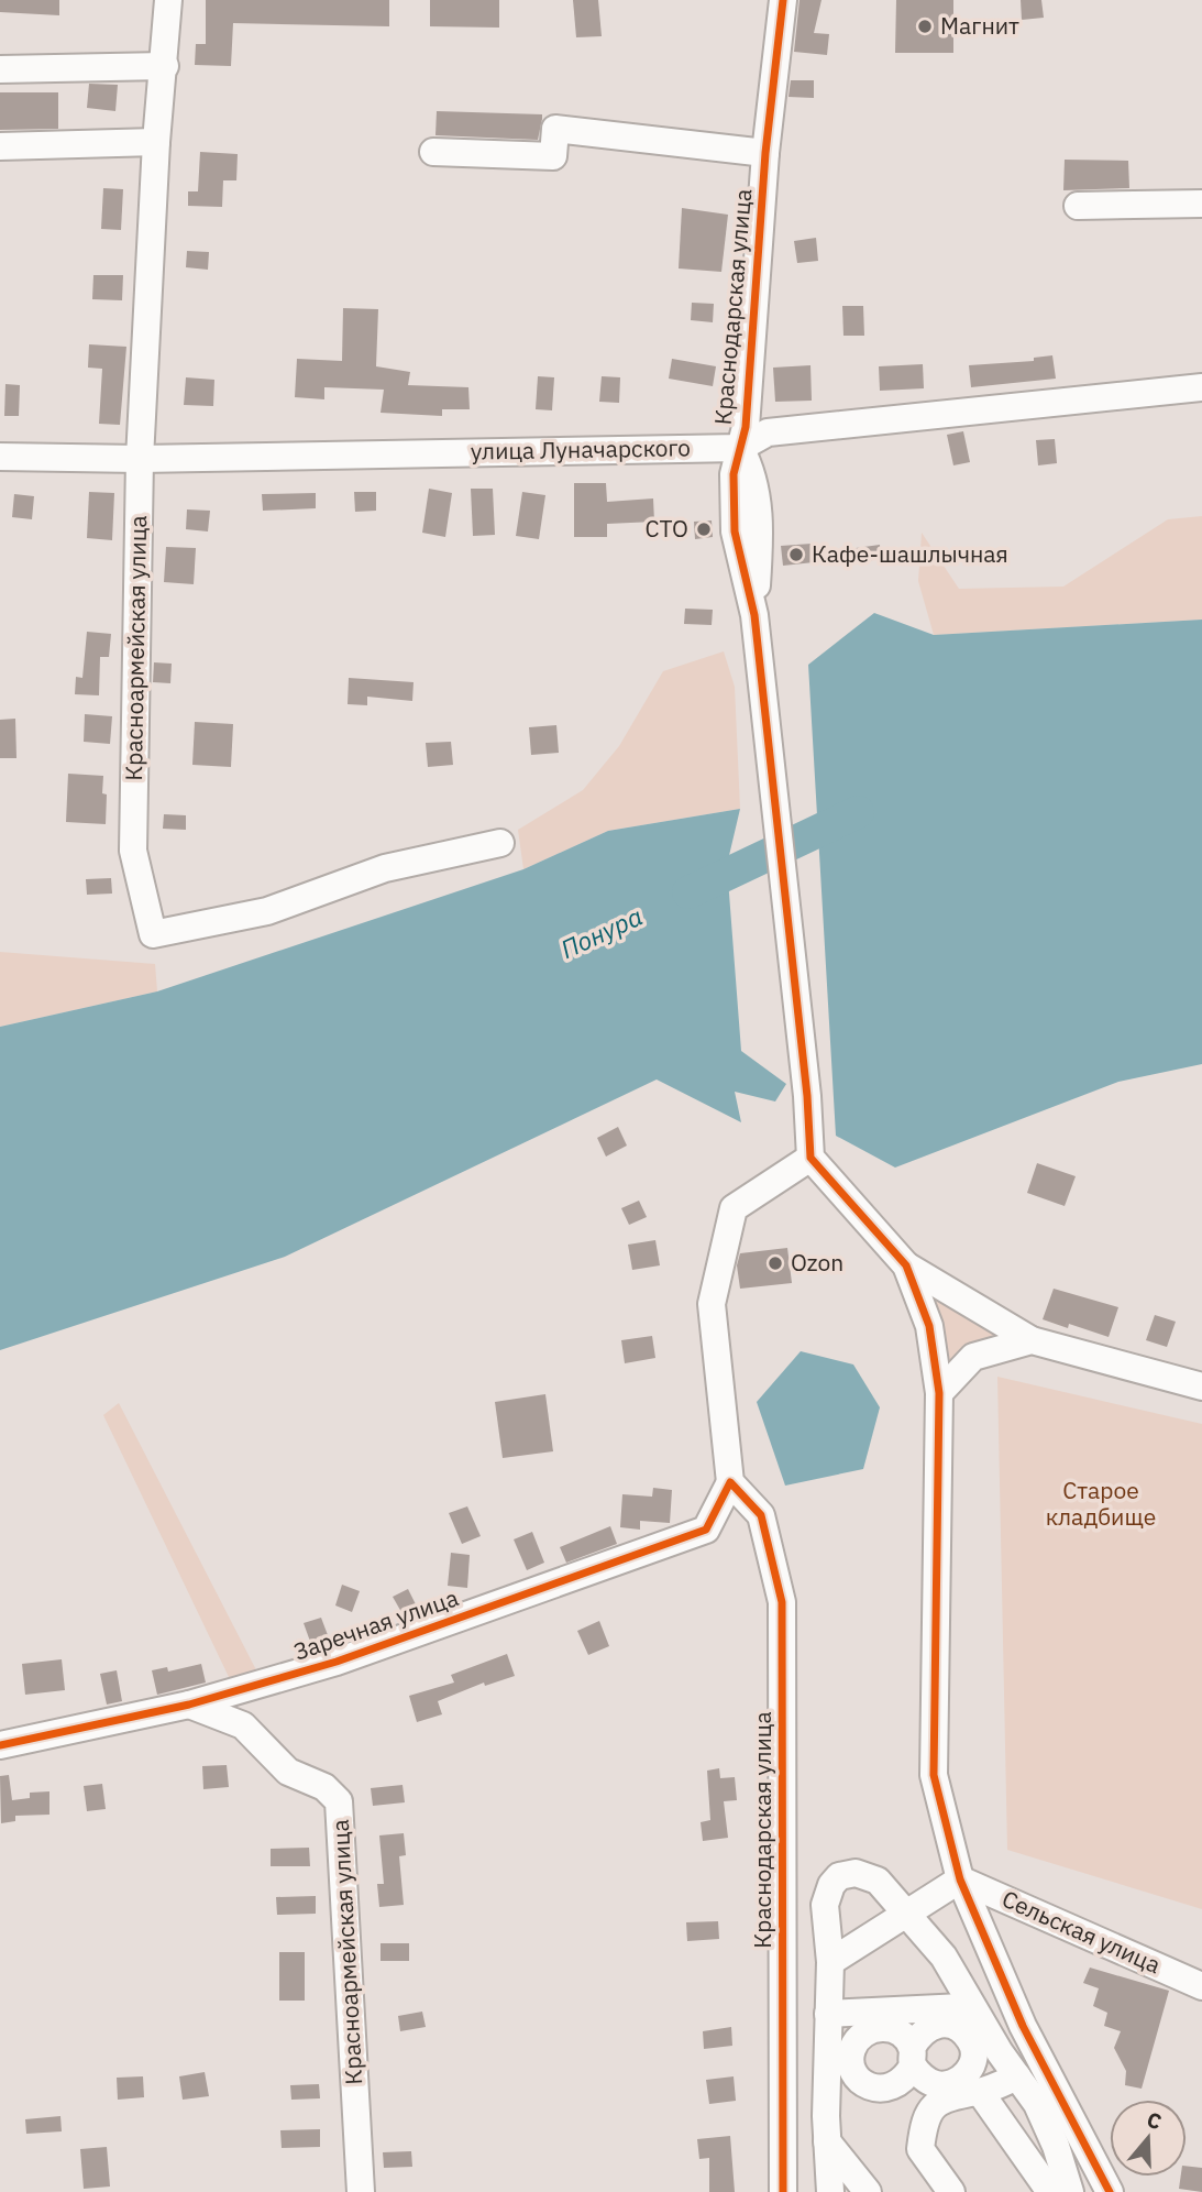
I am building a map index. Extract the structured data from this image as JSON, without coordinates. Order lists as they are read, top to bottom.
{
  "streets": {
    "street": [
      "Краснодарская улица",
      "улица Луначарского",
      "Красноармейская улица",
      "Заречная улица",
      "Сельская улица"
    ]
  },
  "crossings": [
    ["Краснодарская улица", "улица Луначарского"],
    ["Краснодарская улица", "Заречная улица"],
    ["улица Луначарского", "Красноармейская улица"],
    ["Красноармейская улица", "Заречная улица"]
  ],
  "water": ["Понура"],
  "parks": ["Старое кладбище"],
  "places": [
    "Магнит",
    "СТО",
    "Кафе-шашлычная",
    "Ozon"
  ],
  "north": "top"
}
